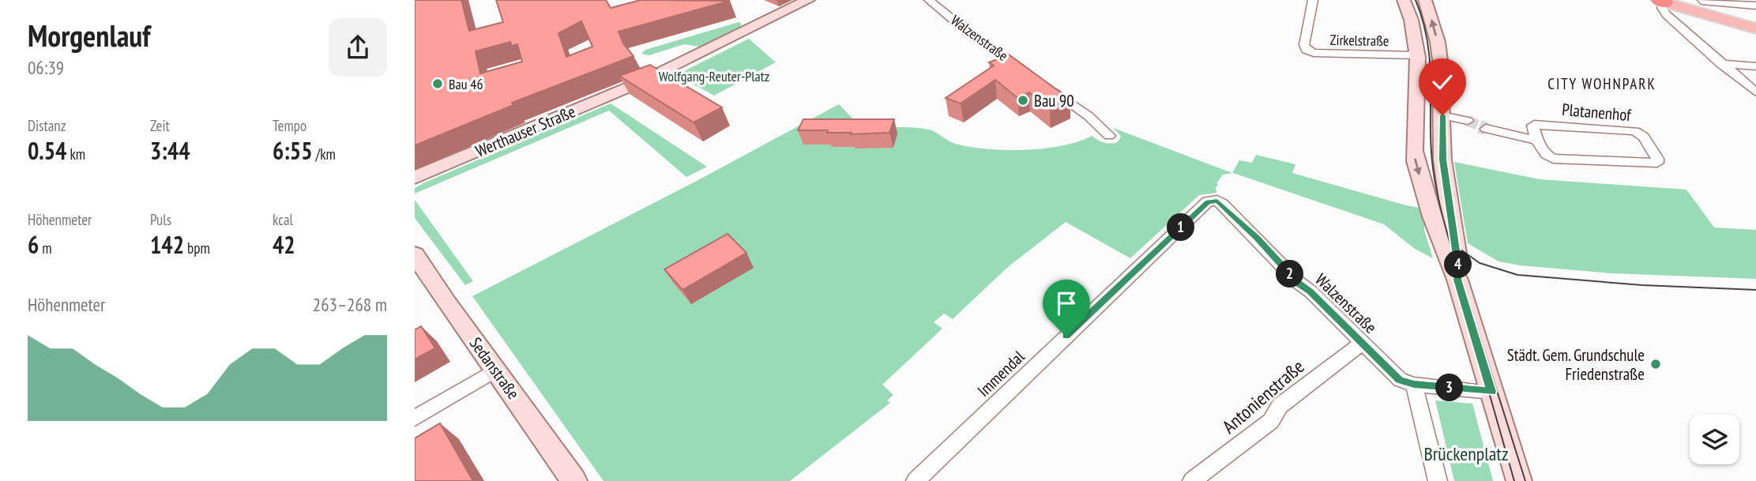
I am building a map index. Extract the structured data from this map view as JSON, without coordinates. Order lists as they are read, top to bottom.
{
  "streets": {
    "street": [
      "Walzenstraße",
      "Zirkelstraße",
      "Platanenhof",
      "Werthauser Straße",
      "Sedanstraße",
      "Immendal",
      "Antonienstraße"
    ]
  },
  "crossings": [
    ["Walzenstraße", "Immendal"],
    ["Walzenstraße", "Antonienstraße"]
  ],
  "districts": ["CITY WOHNPARK"],
  "parks": ["Wolfgang-Reuter-Platz", "Brückenplatz"],
  "places": ["Bau 46", "Bau 90", "Städt. Gem. Grundschule Friedenstraße"],
  "page": {
    "heading": ["Morgenlauf", "06:39"],
    "stats": [
      ["Distanz", "0.54 km"],
      ["Zeit", "3:44"],
      ["Tempo", "6:55 /km"],
      ["Höhenmeter", "6 m"],
      ["Puls", "142 bpm"],
      ["kcal", "42"]
    ],
    "pins": [
      "1",
      "4",
      "2",
      "3"
    ],
    "chart": ["Höhenmeter", "263–268 m"]
  }
}
